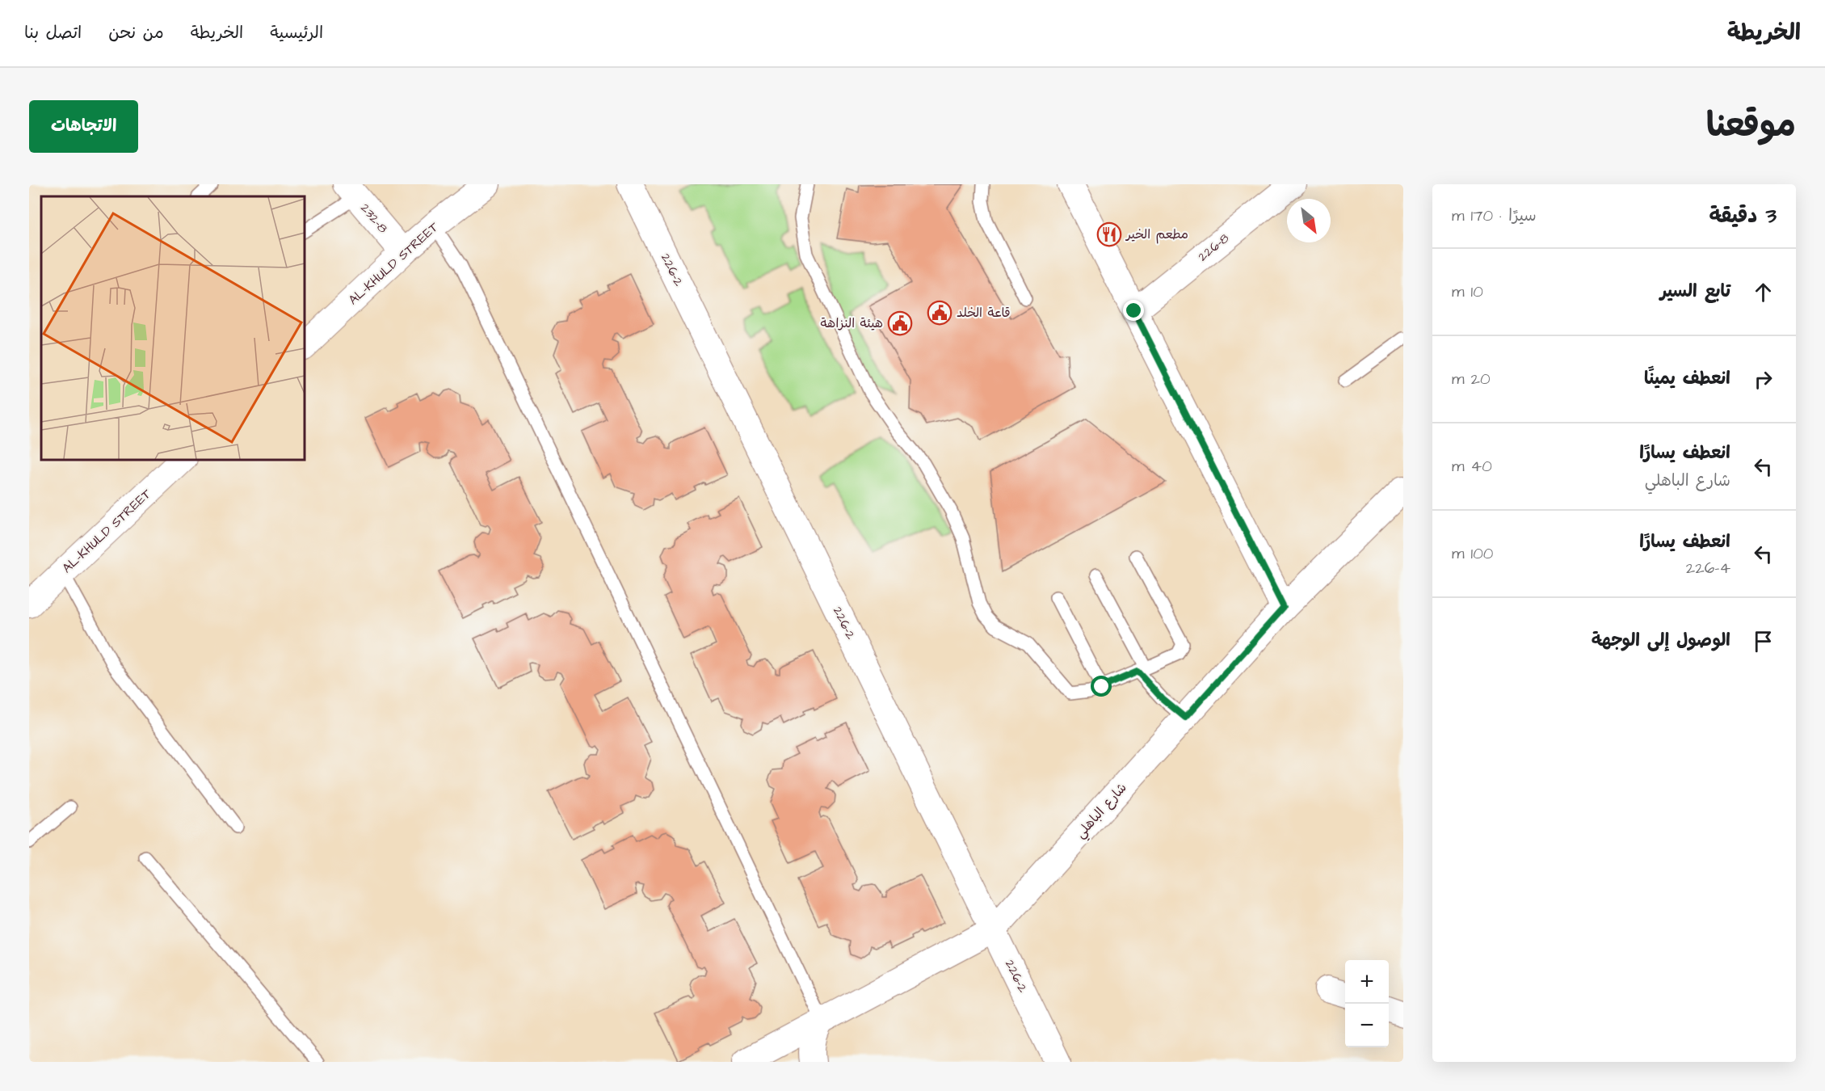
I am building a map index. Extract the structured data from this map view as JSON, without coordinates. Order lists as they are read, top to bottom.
{
  "streets": {
    "street": [
      "232-8",
      "226-8",
      "AL-KHULD STREET",
      "226-2",
      "شارع الباهلي"
    ]
  },
  "crossings": [
    ["232-8", "AL-KHULD STREET"],
    ["226-2", "شارع الباهلي"]
  ],
  "places": {
    "restaurant": ["مطعم الخير"],
    "public building": ["قاعة الخلد", "هيئة النزاهة"]
  },
  "north": "bottom right",
  "page": {
    "header": "الخريطة",
    "nav": [
      "الرئيسية",
      "الخريطة",
      "من نحن",
      "اتصل بنا"
    ],
    "title": "موقعنا",
    "buttons": "الاتجاهات",
    "heading": ["3 دقيقة", "سيرًا · 170 m"],
    "list": [
      ["تابع السير", "10 m"],
      ["انعطف يمينًا", "20 m"],
      ["انعطف يسارًا", "شارع الباهلي", "40 m"],
      ["انعطف يسارًا", "226-4", "100 m"],
      "الوصول إلى الوجهة"
    ],
    "map_buttons": ["+", "−"]
  }
}
